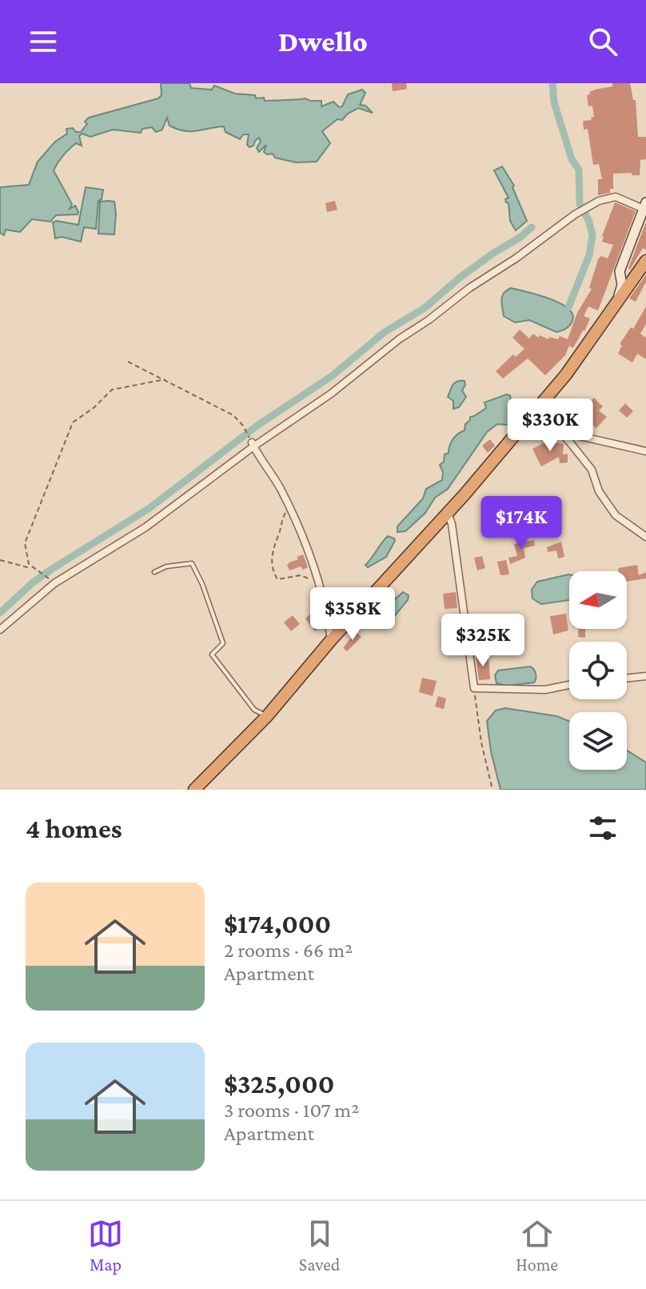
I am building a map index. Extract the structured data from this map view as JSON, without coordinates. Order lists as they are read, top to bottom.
{
  "north": "left",
  "page": {
    "header": "Dwello",
    "price": [
      "$330K",
      "$174K",
      "$358K",
      "$325K"
    ],
    "heading": "4 homes",
    "list": [
      {
        "name": "$174,000",
        "note": "2 rooms · 66 m² · Apartment"
      },
      {
        "name": "$325,000",
        "note": "3 rooms · 107 m² · Apartment"
      }
    ],
    "tabs": ["Map", "Saved", "Home"]
  }
}
